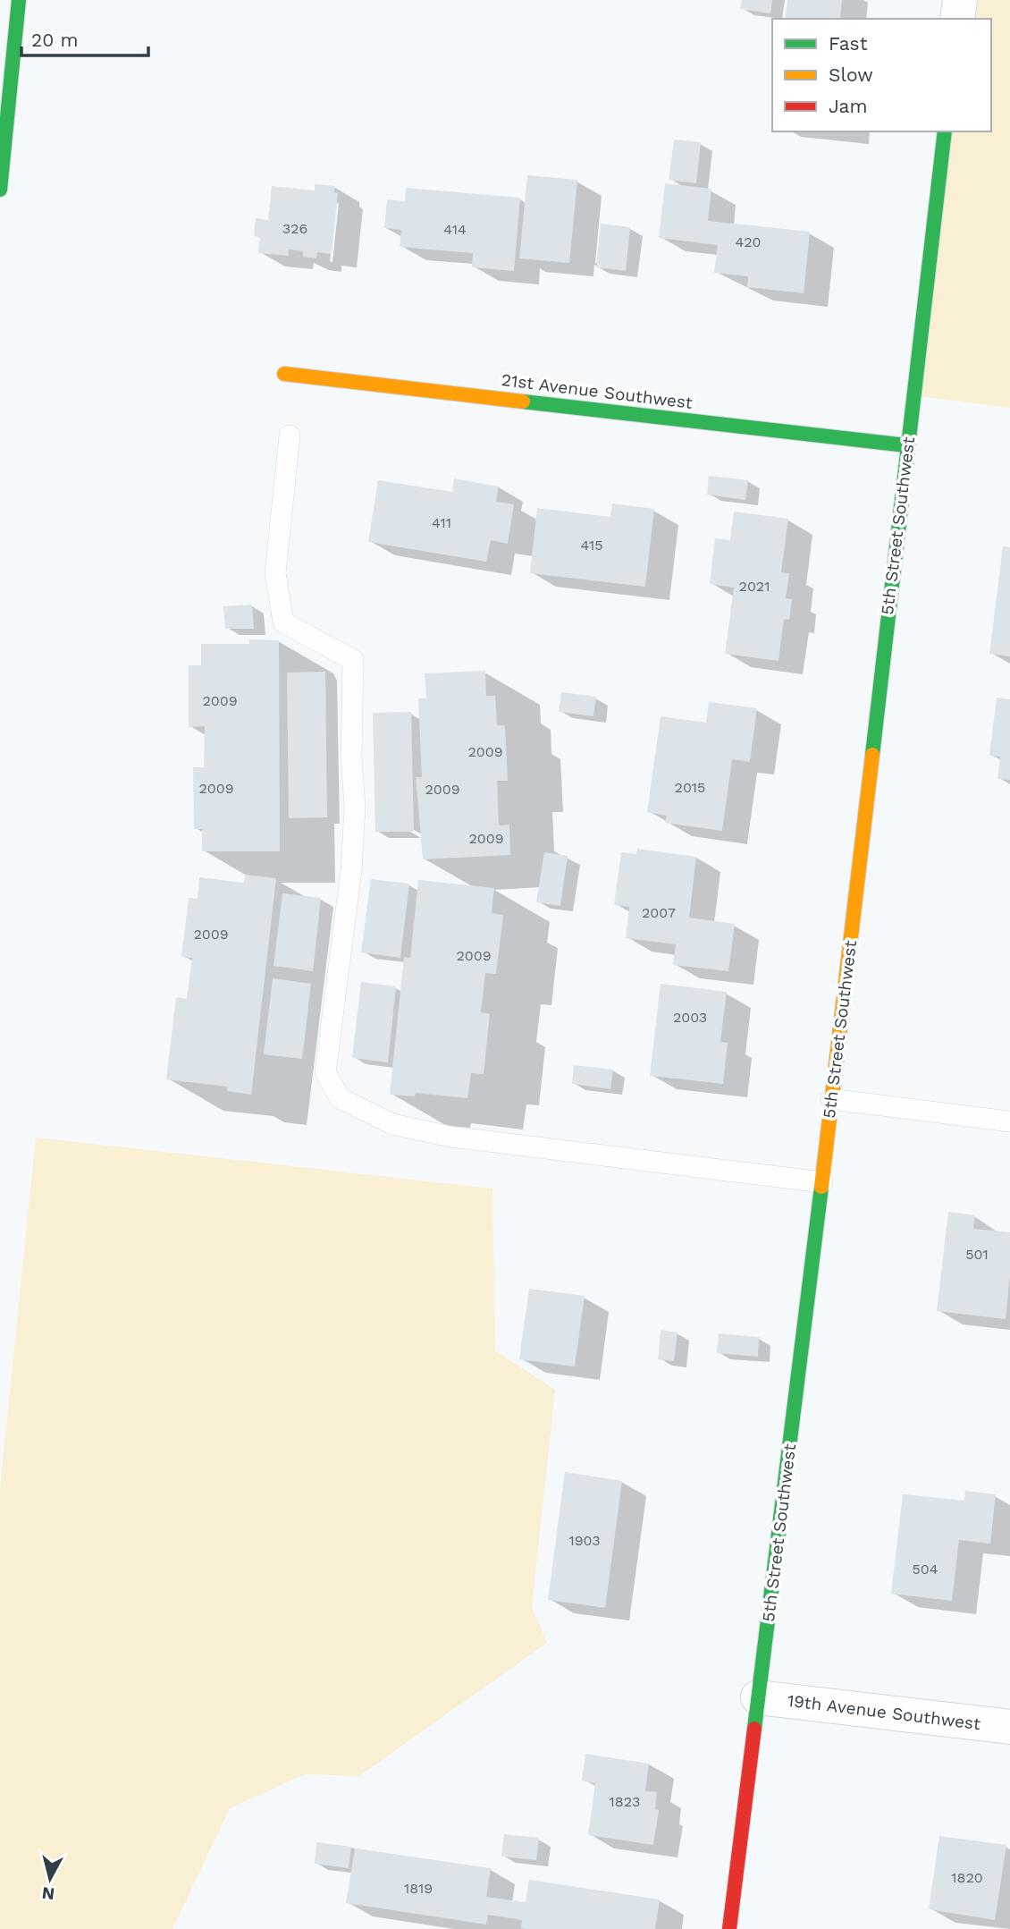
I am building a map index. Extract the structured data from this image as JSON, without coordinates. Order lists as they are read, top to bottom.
{
  "streets": {
    "main road": ["21st Avenue Southwest", "5th Street Southwest"],
    "street": ["19th Avenue Southwest"]
  },
  "crossings": [
    ["21st Avenue Southwest", "5th Street Southwest"],
    ["5th Street Southwest", "19th Avenue Southwest"]
  ],
  "house_numbers": [
    "326",
    "414",
    "420",
    "411",
    "415",
    "2021",
    "2009",
    "2009",
    "2015",
    "2009",
    "2009",
    "2009",
    "2007",
    "2009",
    "2009",
    "2003",
    "501",
    "1903",
    "504",
    "1823",
    "1820",
    "1819"
  ],
  "legend": ["Fast", "Slow", "Jam"],
  "scale_bar": "20 m",
  "north": "bottom"
}
